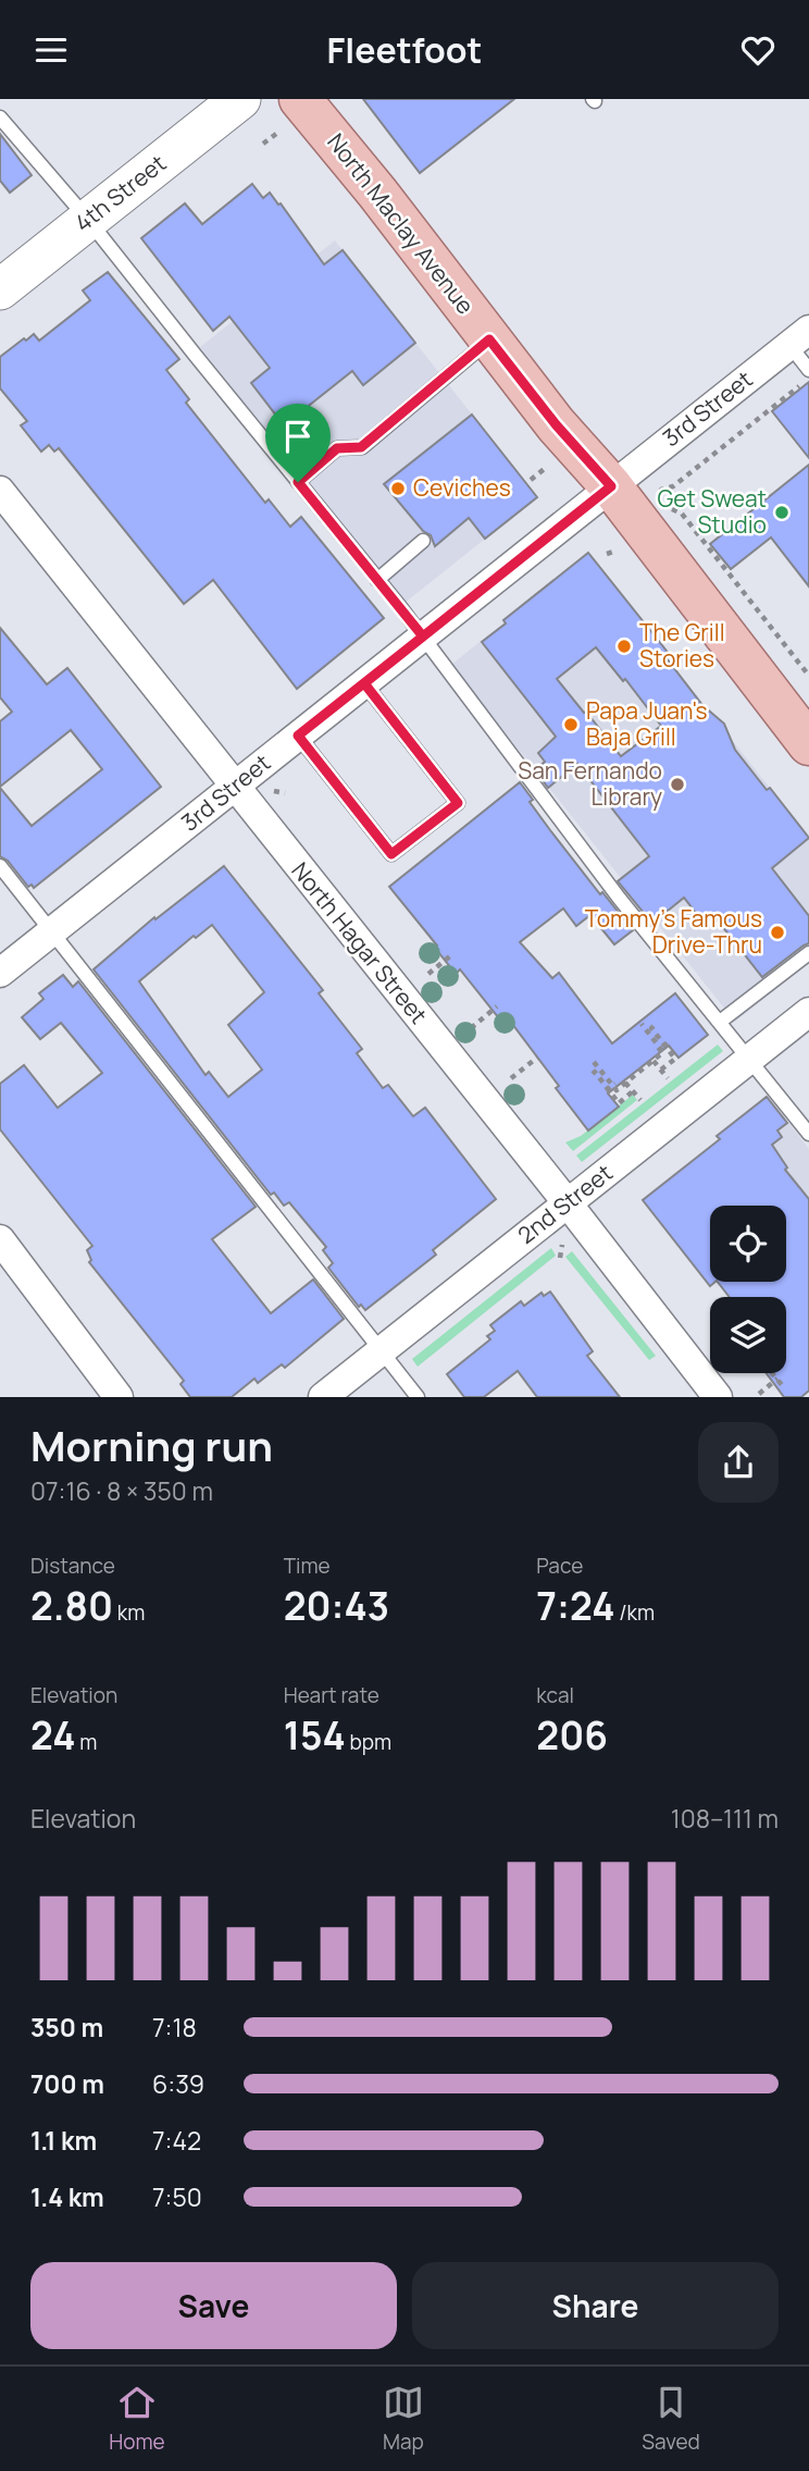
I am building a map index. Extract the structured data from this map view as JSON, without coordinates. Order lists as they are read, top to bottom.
{
  "streets": {
    "main road": ["North Maclay Avenue"],
    "street": [
      "4th Street",
      "3rd Street",
      "North Hagar Street",
      "2nd Street"
    ]
  },
  "crossings": [
    ["North Maclay Avenue", "3rd Street"],
    ["3rd Street", "North Hagar Street"],
    ["North Hagar Street", "2nd Street"]
  ],
  "places": [
    "Ceviches",
    "Get Sweat Studio",
    "The Grill Stories",
    "Papa Juan's Baja Grill",
    "San Fernando Library",
    "Tommy's Famous Drive-Thru"
  ],
  "page": {
    "header": "Fleetfoot",
    "heading": ["Morning run", "07:16 · 8 × 350 m"],
    "stats": [
      ["Distance", "2.80 km"],
      ["Time", "20:43"],
      ["Pace", "7:24 /km"],
      ["Elevation", "24 m"],
      ["Heart rate", "154 bpm"],
      ["kcal", "206"]
    ],
    "chart": ["Elevation", "108–111 m"],
    "list": [
      {
        "name": "350 m",
        "note": "7:18"
      },
      {
        "name": "700 m",
        "note": "6:39"
      },
      {
        "name": "1.1 km",
        "note": "7:42"
      },
      {
        "name": "1.4 km",
        "note": "7:50"
      }
    ],
    "buttons": ["Save", "Share"],
    "tabs": ["Home", "Map", "Saved"]
  }
}
